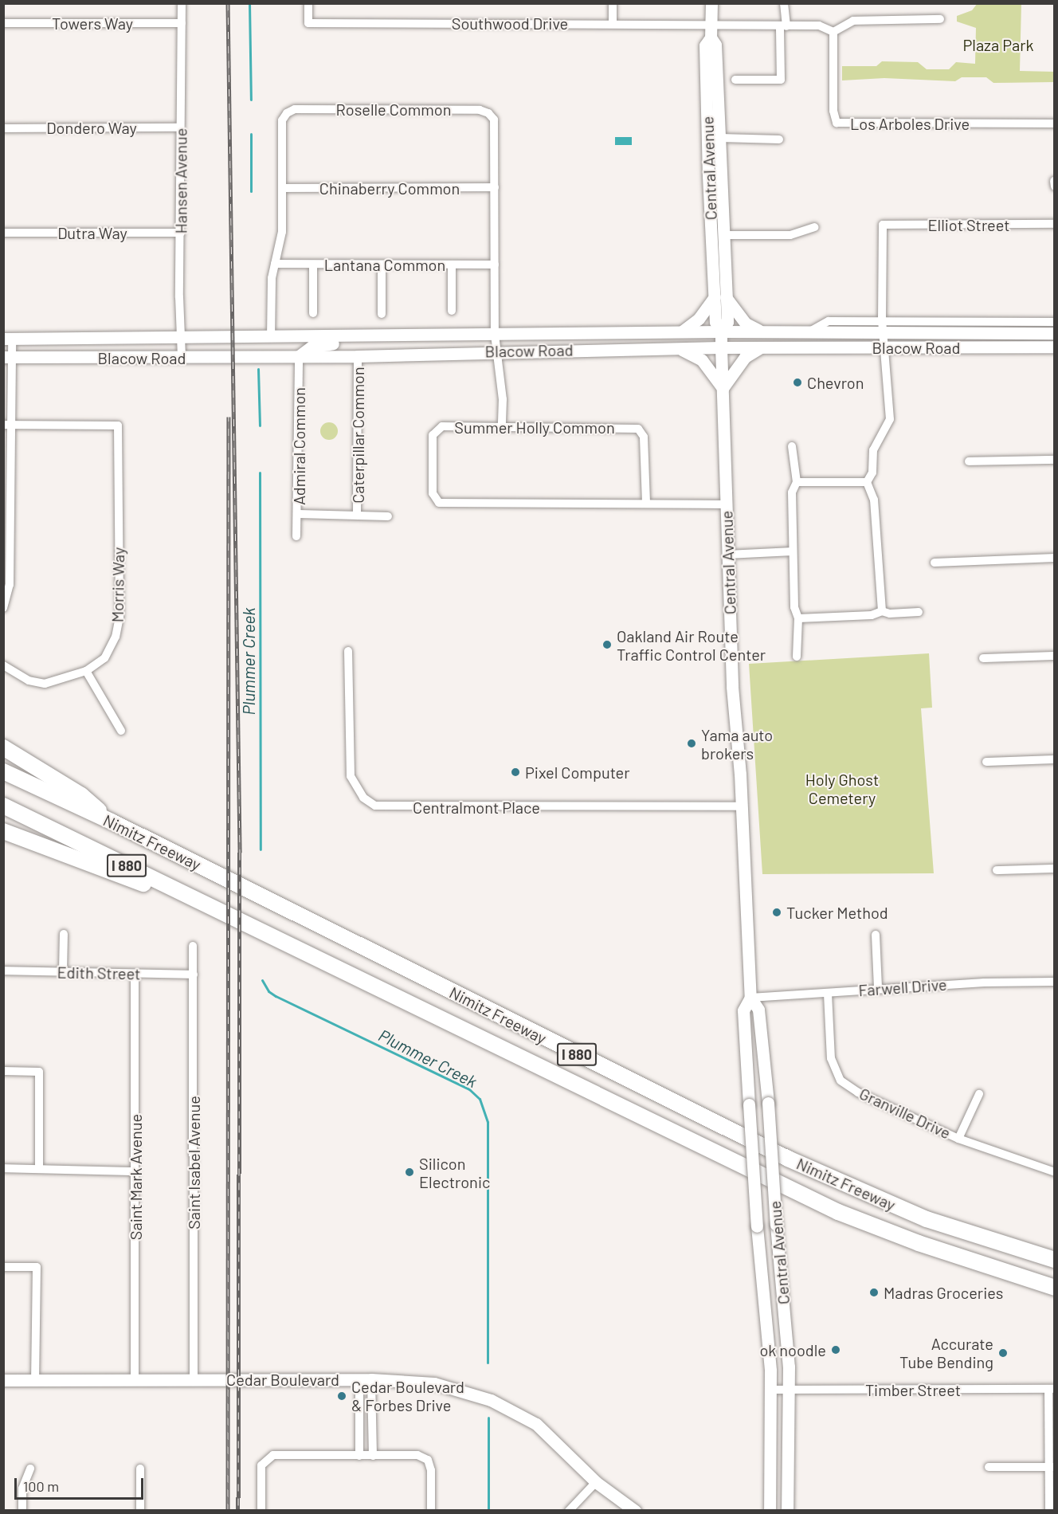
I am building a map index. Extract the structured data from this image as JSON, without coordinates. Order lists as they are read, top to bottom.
{
  "streets": {
    "highway": ["Nimitz Freeway", "I 880"],
    "main road": ["Central Avenue", "Blacow Road", "Cedar Boulevard"],
    "street": [
      "Towers Way",
      "Southwood Drive",
      "Roselle Common",
      "Los Arboles Drive",
      "Dondero Way",
      "Hansen Avenue",
      "Chinaberry Common",
      "Elliot Street",
      "Dutra Way",
      "Lantana Common",
      "Summer Holly Common",
      "Caterpillar Common",
      "Admiral Common",
      "Morris Way",
      "Centralmont Place",
      "Edith Street",
      "Farwell Drive",
      "Granville Drive",
      "Saint Isabel Avenue",
      "Saint Mark Avenue",
      "Timber Street"
    ]
  },
  "crossings": [
    ["Towers Way", "Hansen Avenue"],
    ["Southwood Drive", "Central Avenue"],
    ["Roselle Common", "Chinaberry Common"],
    ["Roselle Common", "Lantana Common"],
    ["Roselle Common", "Blacow Road"],
    ["Roselle Common", "Summer Holly Common"],
    ["Dondero Way", "Hansen Avenue"],
    ["Central Avenue", "Blacow Road"],
    ["Central Avenue", "Summer Holly Common"],
    ["Central Avenue", "Centralmont Place"],
    ["Central Avenue", "Farwell Drive"],
    ["Central Avenue", "Timber Street"],
    ["Hansen Avenue", "Dutra Way"],
    ["Hansen Avenue", "Blacow Road"],
    ["Elliot Street", "Blacow Road"],
    ["Blacow Road", "Caterpillar Common"],
    ["Blacow Road", "Admiral Common"],
    ["Edith Street", "Saint Isabel Avenue"],
    ["Edith Street", "Saint Mark Avenue"],
    ["Farwell Drive", "Granville Drive"],
    ["Saint Isabel Avenue", "Cedar Boulevard"],
    ["Saint Mark Avenue", "Cedar Boulevard"]
  ],
  "water": ["Plummer Creek"],
  "parks": ["Plaza Park", "Holy Ghost Cemetery"],
  "places": [
    "Chevron",
    "Oakland Air Route Traffic Control Center",
    "Yama auto brokers",
    "Pixel Computer",
    "Tucker Method",
    "Silicon Electronic",
    "Madras Groceries",
    "ok noodle",
    "Accurate Tube Bending",
    "Cedar Boulevard & Forbes Drive"
  ],
  "scale_bar": "100 m"
}
